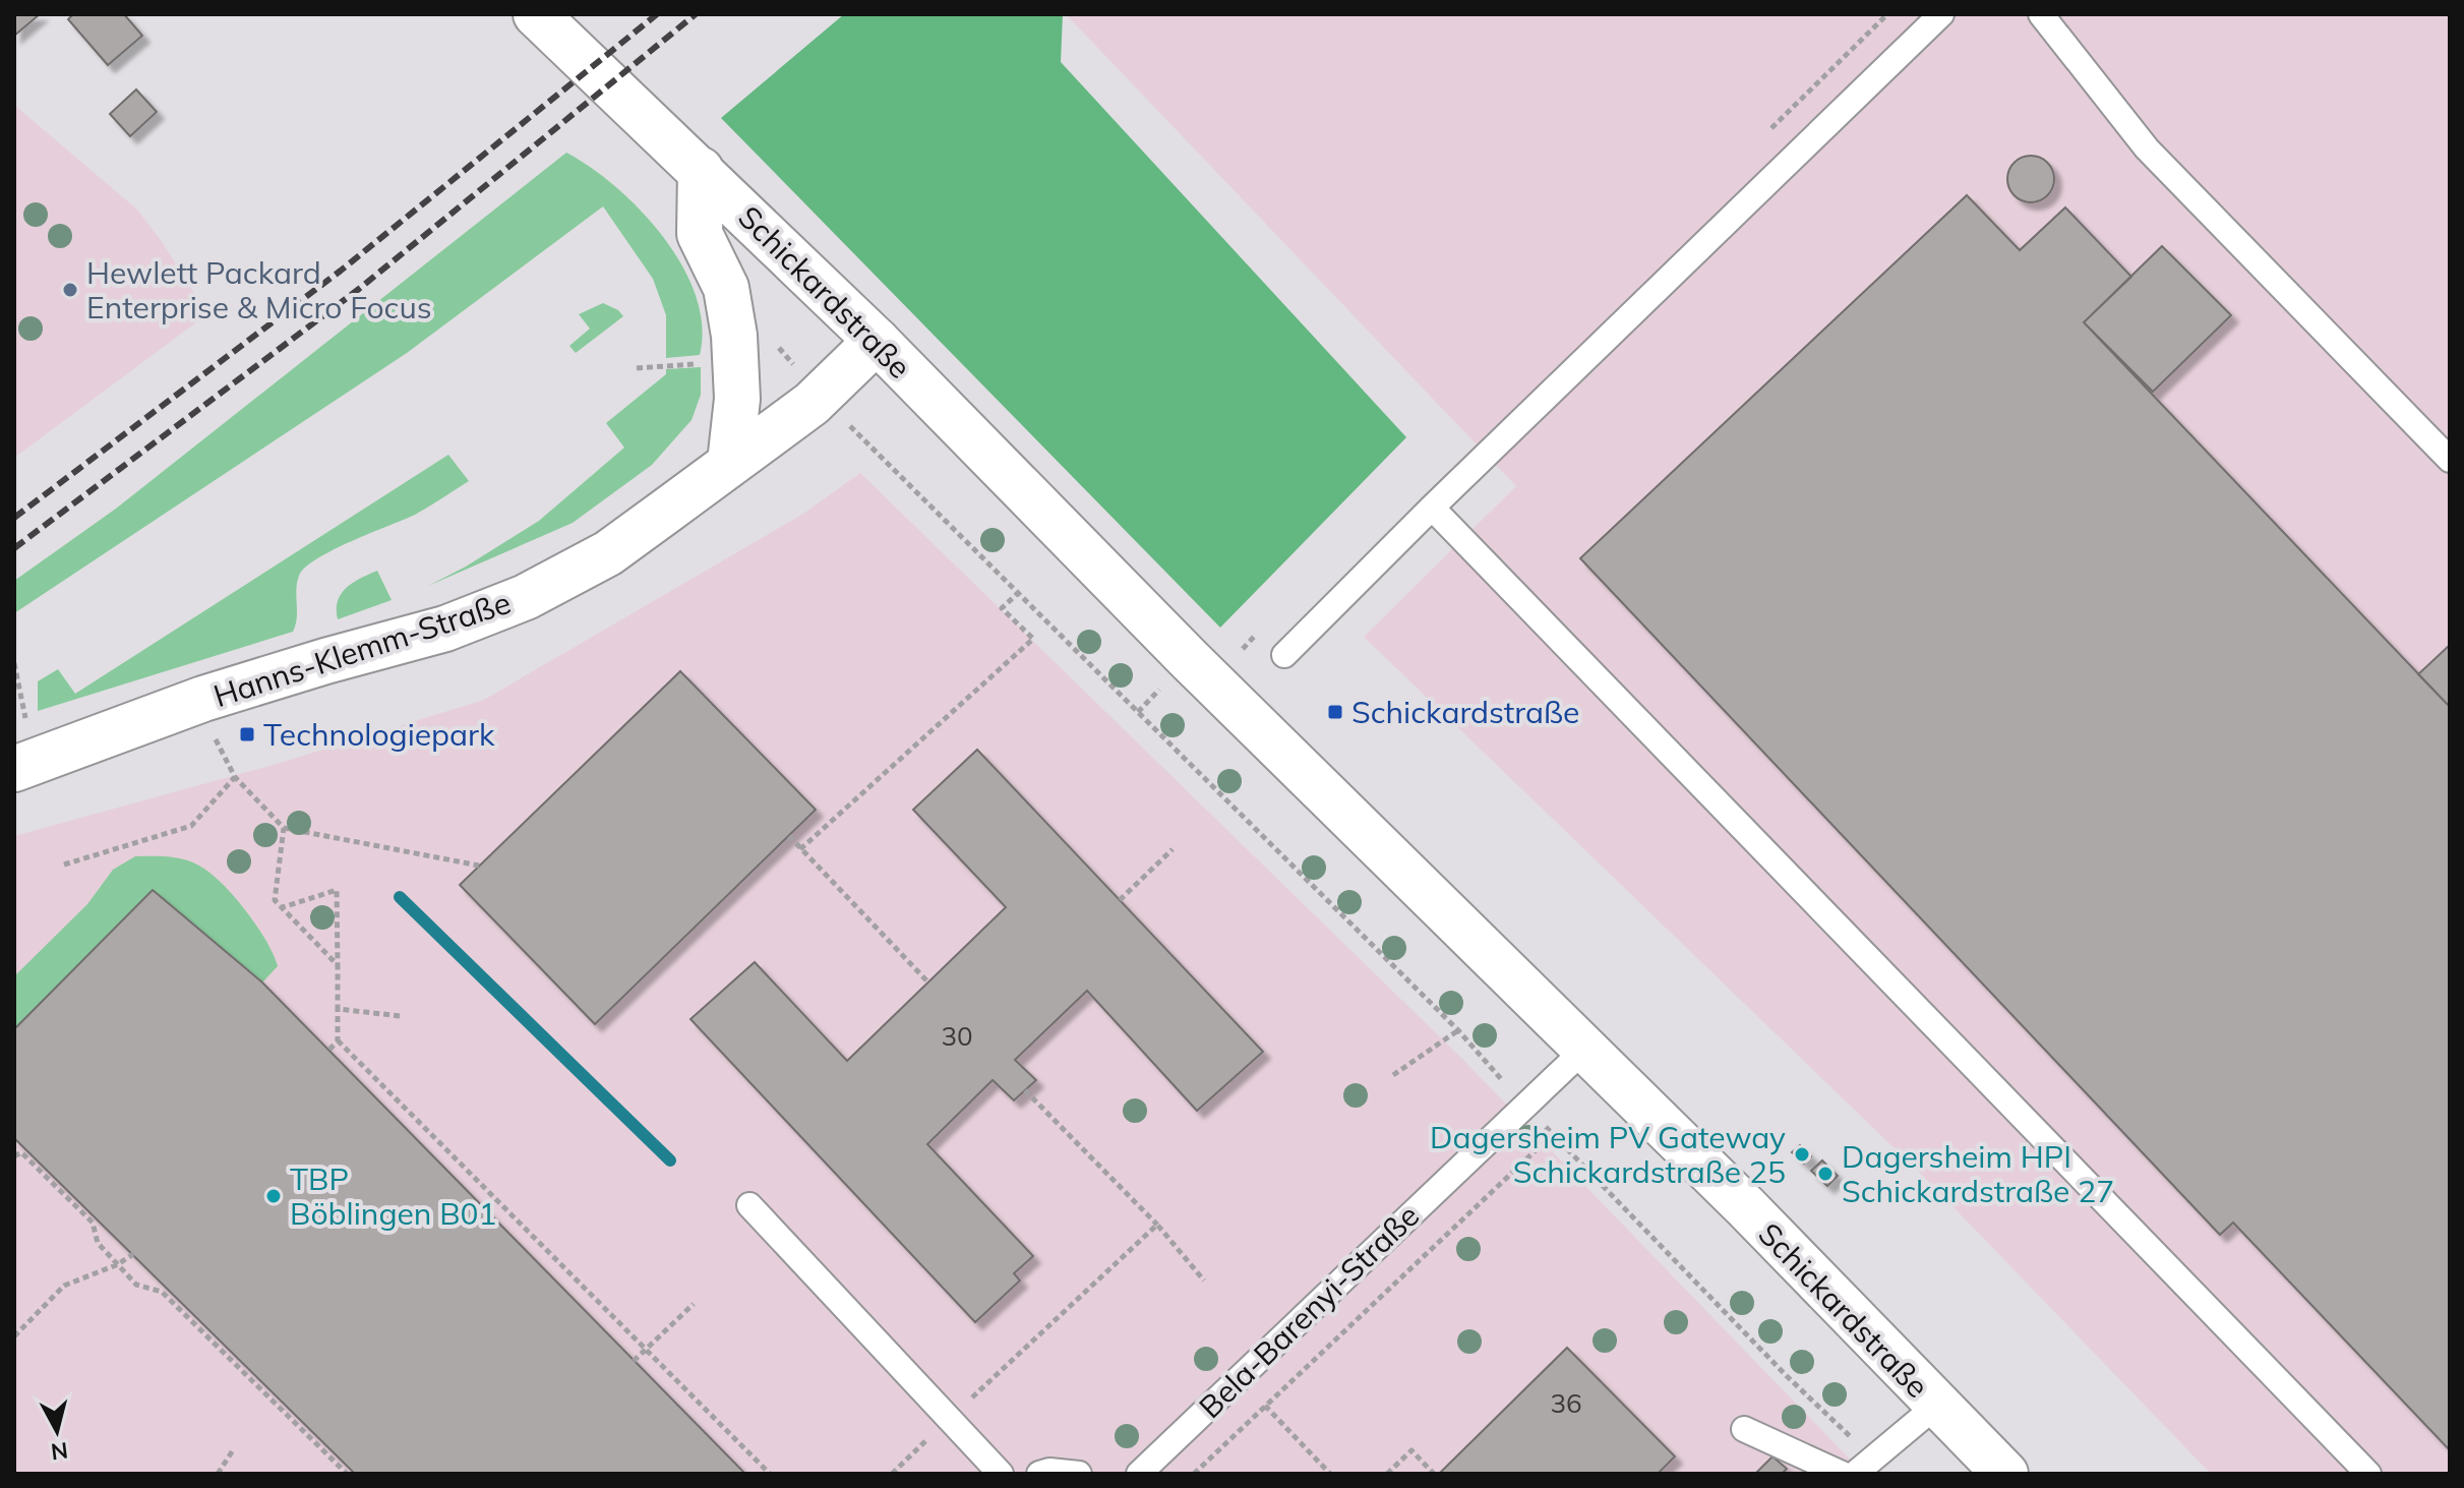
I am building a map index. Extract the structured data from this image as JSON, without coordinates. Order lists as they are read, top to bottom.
{
  "streets": {
    "street": ["Schickardstraße", "Hanns-Klemm-Straße"],
    "lane": ["Bela-Barenyi-Straße"]
  },
  "crossings": [
    ["Schickardstraße", "Hanns-Klemm-Straße"],
    ["Schickardstraße", "Bela-Barenyi-Straße"]
  ],
  "places": {
    "other": [
      "Hewlett Packard Enterprise & Micro Focus",
      "Dagersheim PV Gateway Schickardstraße 25",
      "Dagersheim HPI Schickardstraße 27",
      "TBP Böblingen B01"
    ],
    "transit": ["Schickardstraße", "Technologiepark"]
  },
  "house_numbers": ["30", "36"],
  "north": "bottom"
}
